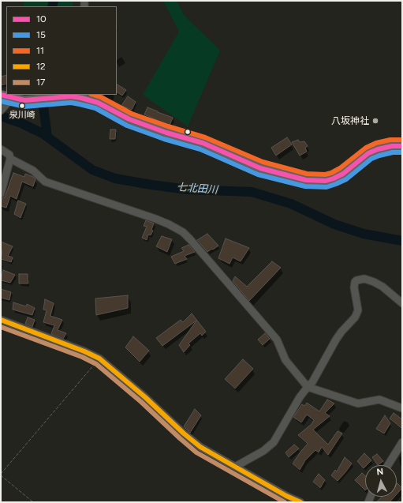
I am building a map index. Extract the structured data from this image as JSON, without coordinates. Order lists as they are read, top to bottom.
{
  "water": ["七北田川"],
  "places": ["泉川崎", "八坂神社"],
  "lines": [
    "transit line 10",
    "transit line 11",
    "transit line 15",
    "transit line 12",
    "transit line 17"
  ],
  "legend": [
    "10",
    "15",
    "11",
    "12",
    "17"
  ],
  "north": "top"
}
